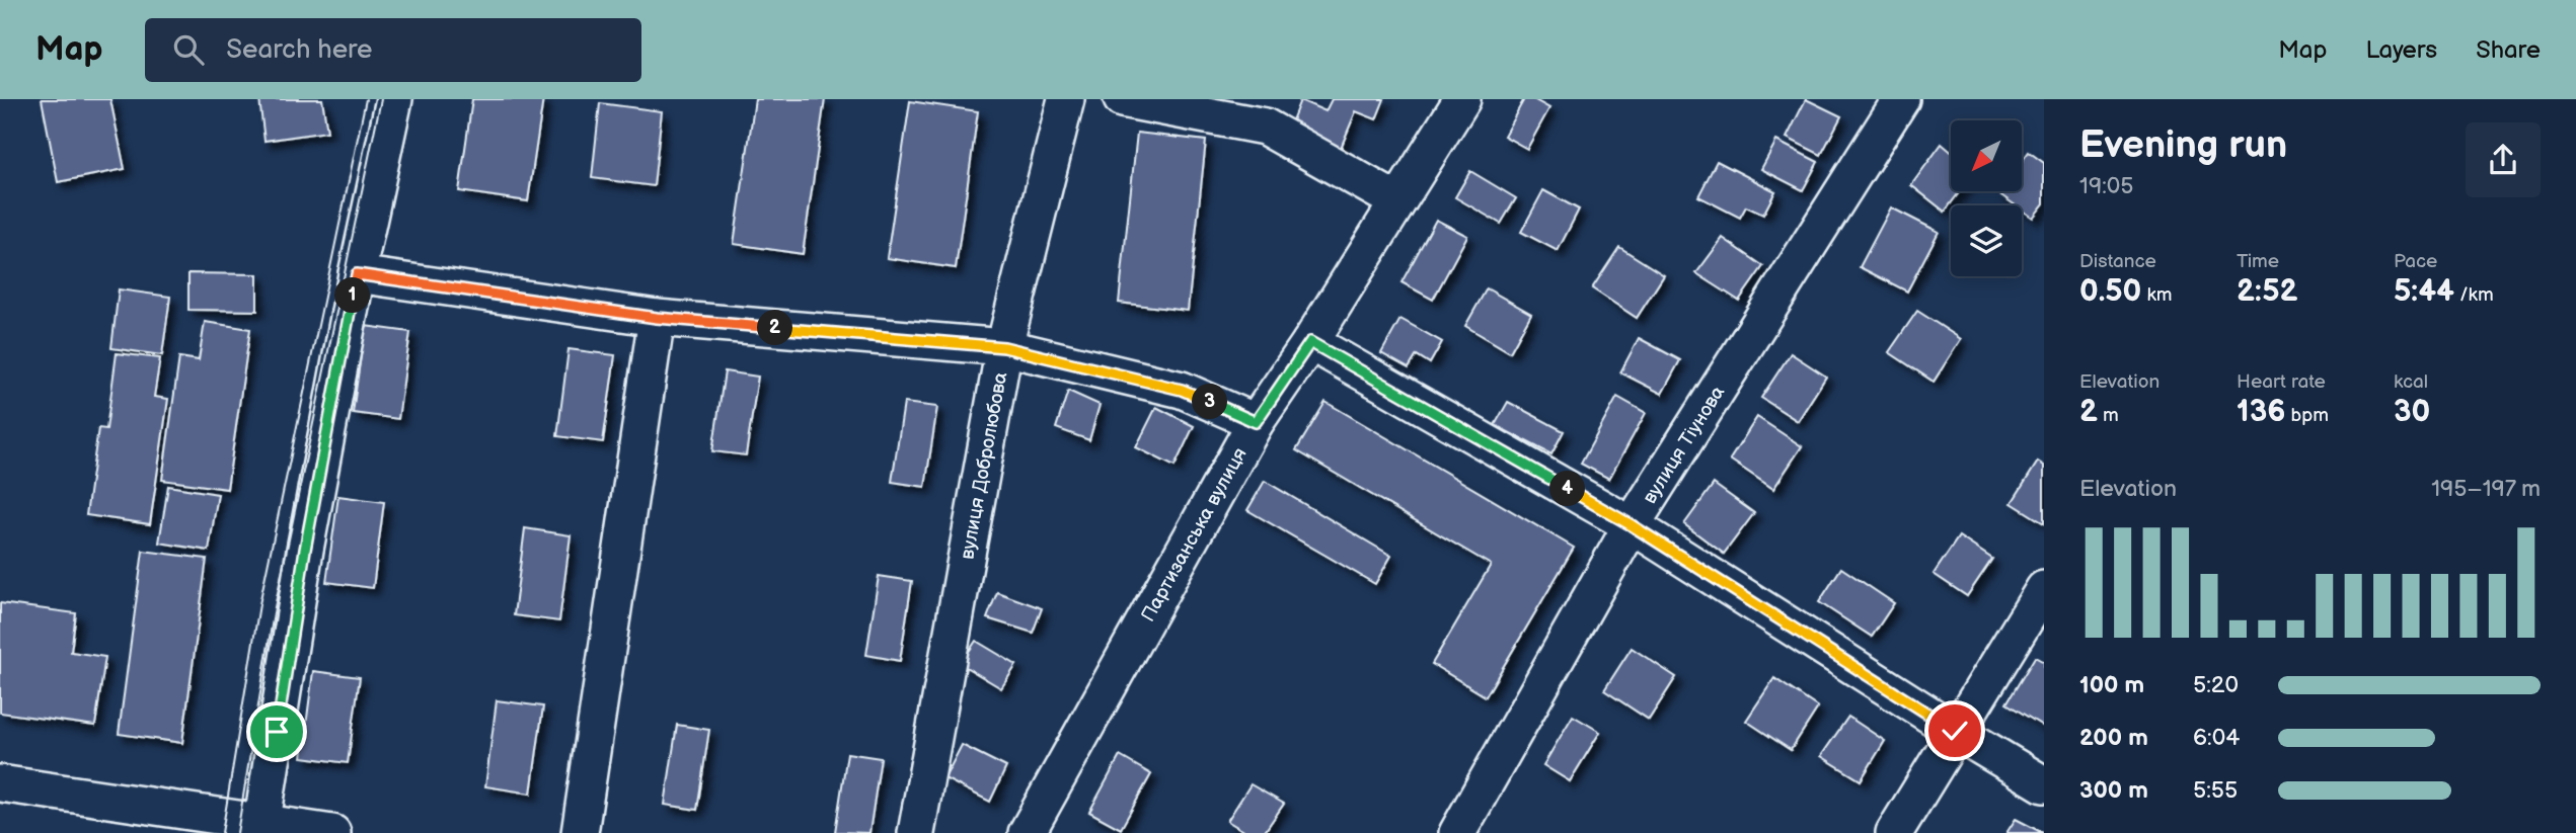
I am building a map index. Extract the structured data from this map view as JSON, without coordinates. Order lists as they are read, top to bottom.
{
  "streets": {
    "street": ["вулиця Тіунова", "вулиця Добролюбова", "Партизанська вулиця"]
  },
  "north": "bottom left",
  "page": {
    "header": "Map",
    "search": "Search here",
    "nav": ["Map", "Layers", "Share"],
    "heading": ["Evening run", "19:05"],
    "stats": [
      ["Distance", "0.50 km"],
      ["Time", "2:52"],
      ["Pace", "5:44 /km"],
      ["Elevation", "2 m"],
      ["Heart rate", "136 bpm"],
      ["kcal", "30"]
    ],
    "pins": [
      "1",
      "2",
      "3",
      "4"
    ],
    "chart": ["Elevation", "195–197 m"],
    "list": [
      {
        "name": "100 m",
        "note": "5:20"
      },
      {
        "name": "200 m",
        "note": "6:04"
      },
      {
        "name": "300 m",
        "note": "5:55"
      }
    ]
  }
}
